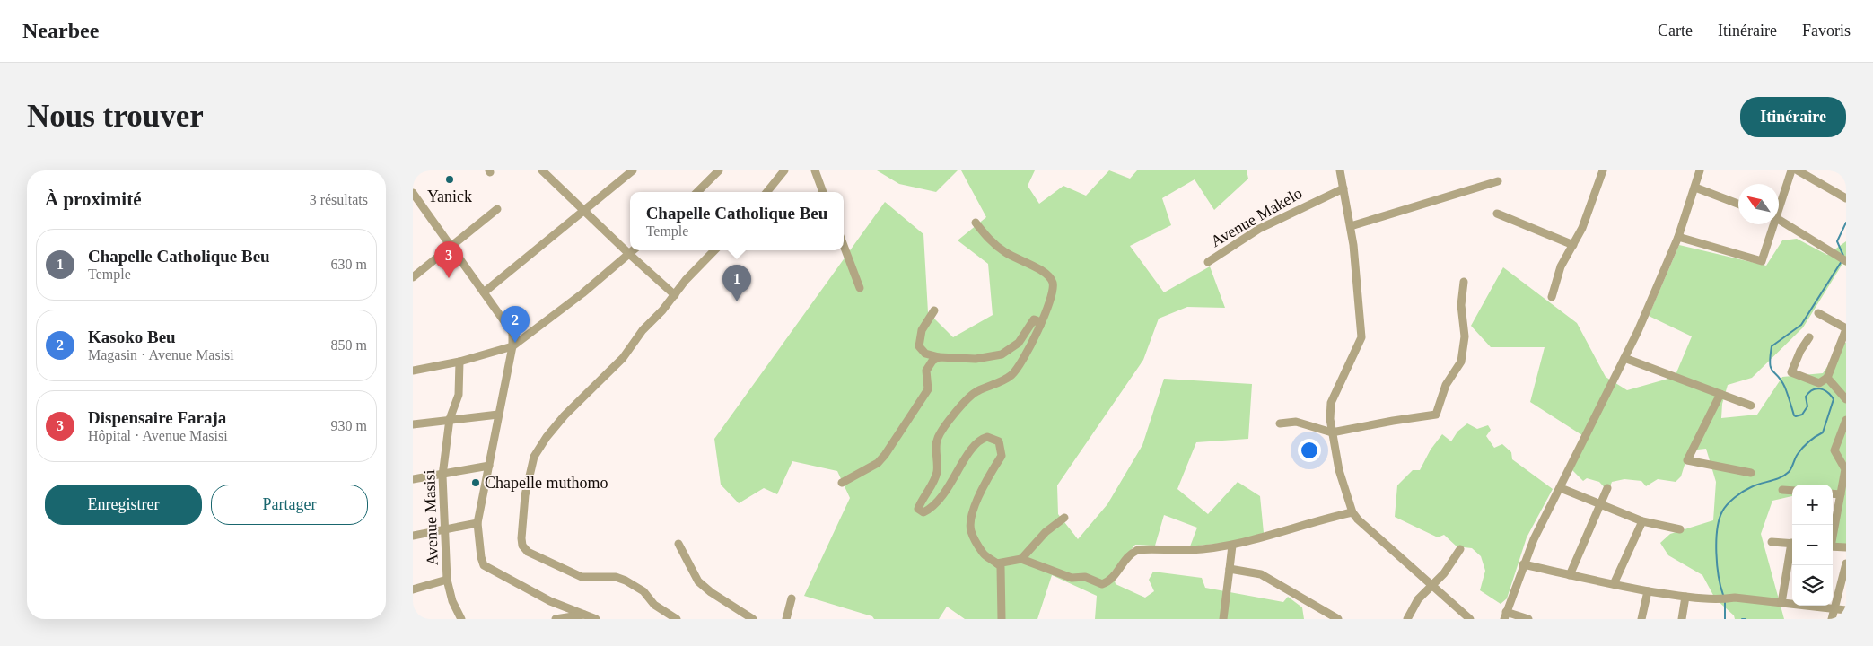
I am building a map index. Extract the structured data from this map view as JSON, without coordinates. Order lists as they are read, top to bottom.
{
  "streets": {
    "street": ["Avenue Makelo", "Avenue Masisi"]
  },
  "places": ["Yanick", "Chapelle muthomo"],
  "north": "top left",
  "page": {
    "header": "Nearbee",
    "nav": ["Carte", "Itinéraire", "Favoris"],
    "buttons": [
      "Itinéraire",
      ["Enregistrer", "Partager"]
    ],
    "title": "Nous trouver",
    "heading": ["À proximité", "3 résultats"],
    "popup": ["Chapelle Catholique Beu", "Temple"],
    "list": [
      {
        "mark": "1",
        "name": "Chapelle Catholique Beu",
        "note": "Temple",
        "value": "630 m"
      },
      {
        "mark": "2",
        "name": "Kasoko Beu",
        "note": "Magasin · Avenue Masisi",
        "value": "850 m"
      },
      {
        "mark": "3",
        "name": "Dispensaire Faraja",
        "note": "Hôpital · Avenue Masisi",
        "value": "930 m"
      }
    ],
    "pins": ["3", "1", "2"],
    "map_buttons": ["+", "−"]
  }
}
